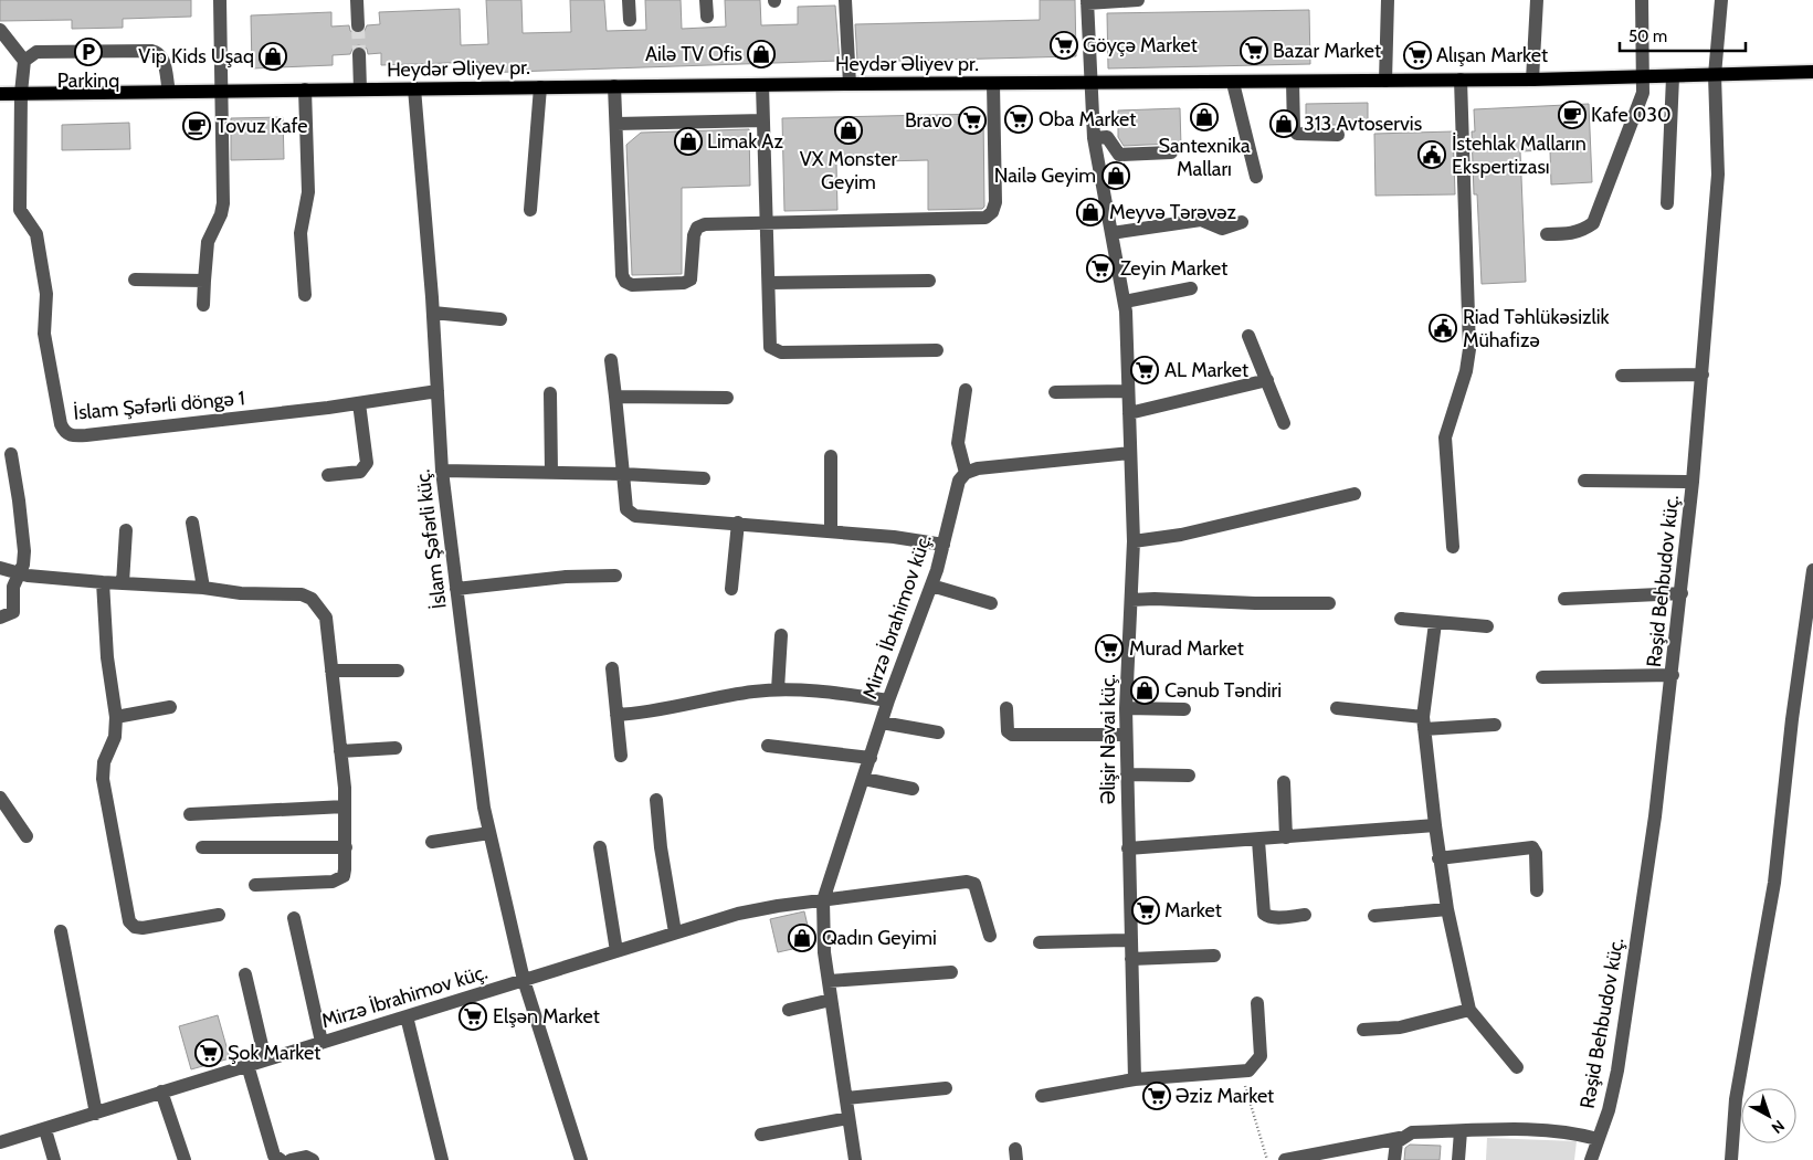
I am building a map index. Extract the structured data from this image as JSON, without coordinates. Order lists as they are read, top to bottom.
{
  "streets": {
    "main road": ["Heydər Əliyev pr."],
    "street": [
      "İslam Şəfərli döngə 1",
      "İslam Şəfərli küç.",
      "Rəşid Behbudov küç.",
      "Mirzə İbrahimov küç.",
      "Əlişir Nəvai küç."
    ]
  },
  "crossings": [
    ["Heydər Əliyev pr.", "İslam Şəfərli döngə 1"],
    ["Heydər Əliyev pr.", "İslam Şəfərli küç."],
    ["Heydər Əliyev pr.", "Rəşid Behbudov küç."],
    ["Heydər Əliyev pr.", "Əlişir Nəvai küç."],
    ["İslam Şəfərli döngə 1", "İslam Şəfərli küç."],
    ["İslam Şəfərli küç.", "Mirzə İbrahimov küç."]
  ],
  "places": {
    "supermarket": [
      "Göyçə Market",
      "Bazar Market",
      "Alışan Market",
      "Oba Market",
      "Bravo",
      "Zeyin Market",
      "AL Market",
      "Murad Market",
      "Market",
      "Elşən Market",
      "Şok Market",
      "Əziz Market"
    ],
    "parking": ["Parkinq"],
    "shop": [
      "Ailə TV Ofis",
      "Vip Kids Uşaq",
      "Santexnika Malları",
      "313 Avtoservis",
      "VX Monster Geyim",
      "Limak Az",
      "Nailə Geyim",
      "Meyvə Tərəvəz",
      "Cənub Təndiri",
      "Qadın Geyimi"
    ],
    "cafe": ["Kafe 030", "Tovuz Kafe"],
    "public building": ["İstehlak Malların Ekspertizası", "Riad Təhlükəsizlik Mühafizə"]
  },
  "scale_bar": "50 m",
  "north": "bottom right"
}
